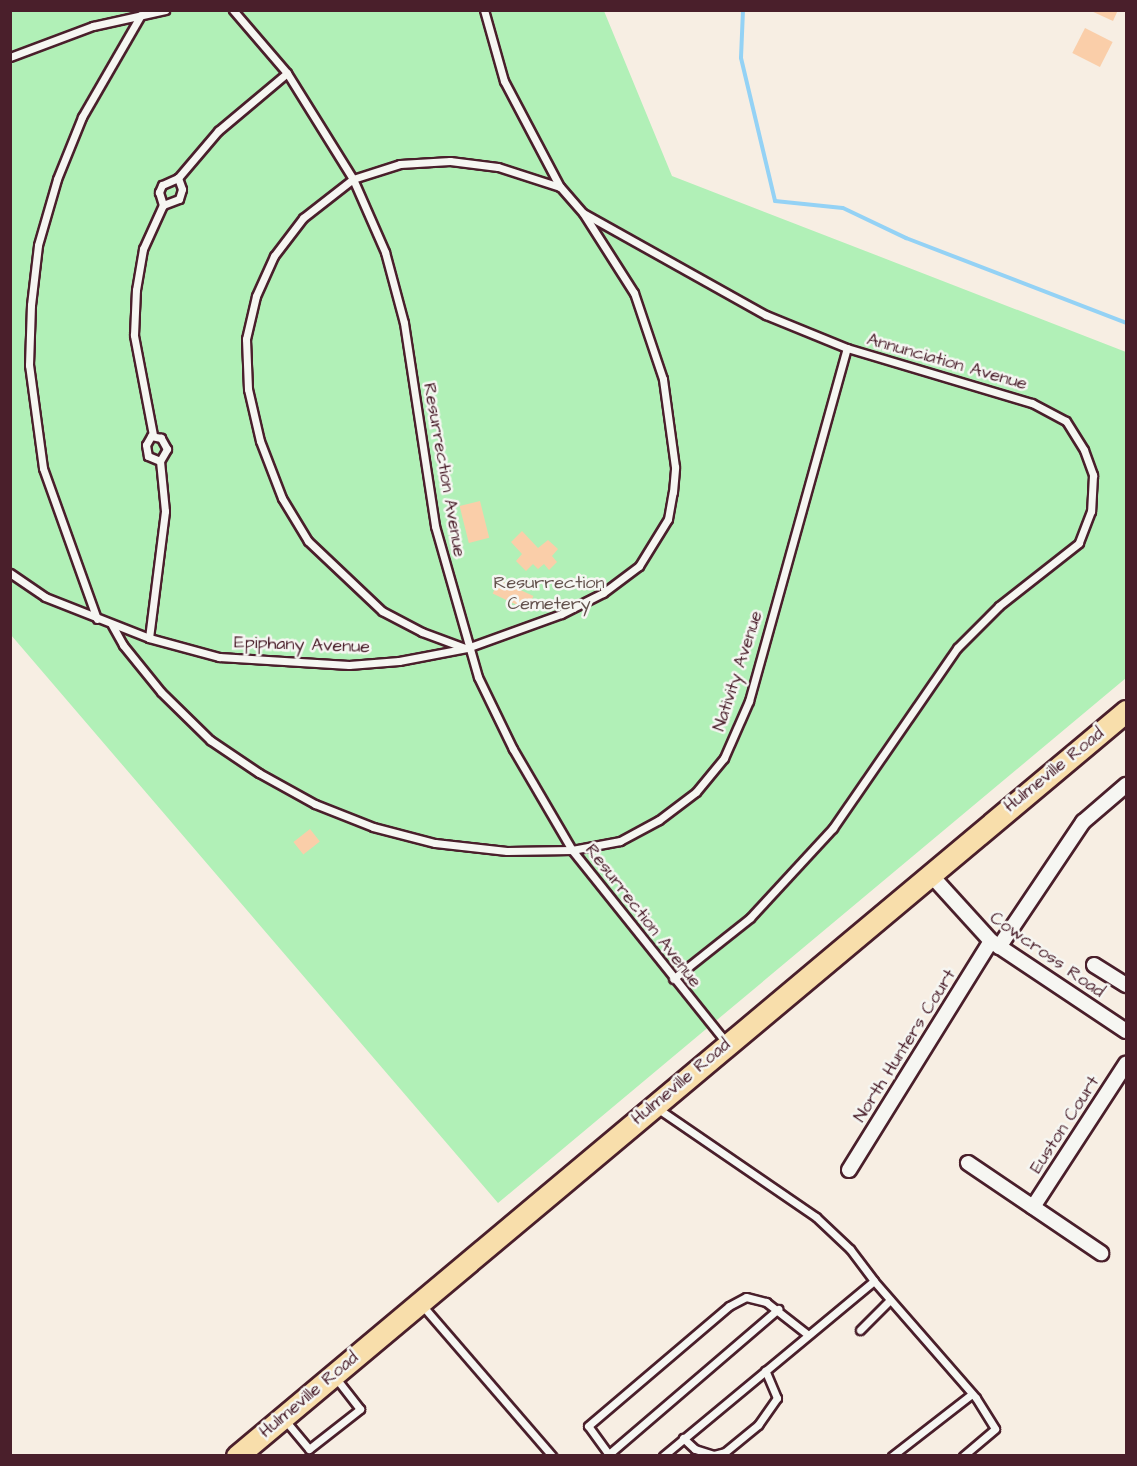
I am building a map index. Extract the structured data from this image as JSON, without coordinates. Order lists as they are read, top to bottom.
{
  "streets": {
    "main road": ["Hulmeville Road"],
    "street": ["Cowcross Road", "North Hunters Court", "Euston Court"],
    "lane": [
      "Annunciation Avenue",
      "Resurrection Avenue",
      "Epiphany Avenue",
      "Nativity Avenue"
    ]
  },
  "crossings": [
    ["Annunciation Avenue", "Resurrection Avenue"],
    ["Annunciation Avenue", "Epiphany Avenue"],
    ["Annunciation Avenue", "Nativity Avenue"],
    ["Resurrection Avenue", "Epiphany Avenue"],
    ["Resurrection Avenue", "Nativity Avenue"],
    ["Resurrection Avenue", "Hulmeville Road"],
    ["Epiphany Avenue", "Nativity Avenue"],
    ["Hulmeville Road", "Cowcross Road"],
    ["Cowcross Road", "North Hunters Court"]
  ],
  "parks": ["Resurrection Cemetery"]
}
